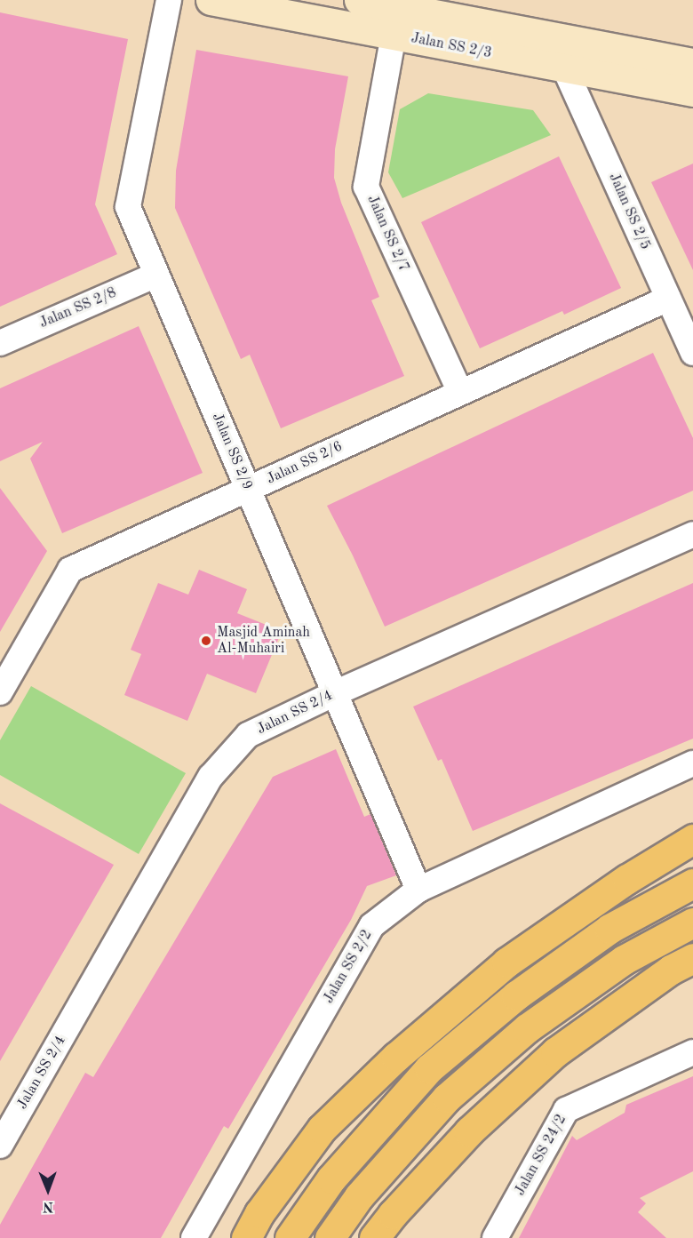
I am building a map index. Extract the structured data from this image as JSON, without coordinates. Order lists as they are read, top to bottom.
{
  "streets": {
    "main road": ["Jalan SS 2/3"],
    "street": [
      "Jalan SS 2/5",
      "Jalan SS 2/7",
      "Jalan SS 2/8",
      "Jalan SS 2/9",
      "Jalan SS 2/6",
      "Jalan SS 2/4",
      "Jalan SS 2/2",
      "Jalan SS 24/2"
    ]
  },
  "crossings": [
    ["Jalan SS 2/3", "Jalan SS 2/5"],
    ["Jalan SS 2/3", "Jalan SS 2/7"],
    ["Jalan SS 2/5", "Jalan SS 2/6"],
    ["Jalan SS 2/7", "Jalan SS 2/6"],
    ["Jalan SS 2/8", "Jalan SS 2/9"],
    ["Jalan SS 2/9", "Jalan SS 2/6"],
    ["Jalan SS 2/9", "Jalan SS 2/4"],
    ["Jalan SS 2/9", "Jalan SS 2/2"]
  ],
  "places": ["Masjid Aminah Al-Muhairi"],
  "north": "bottom"
}
